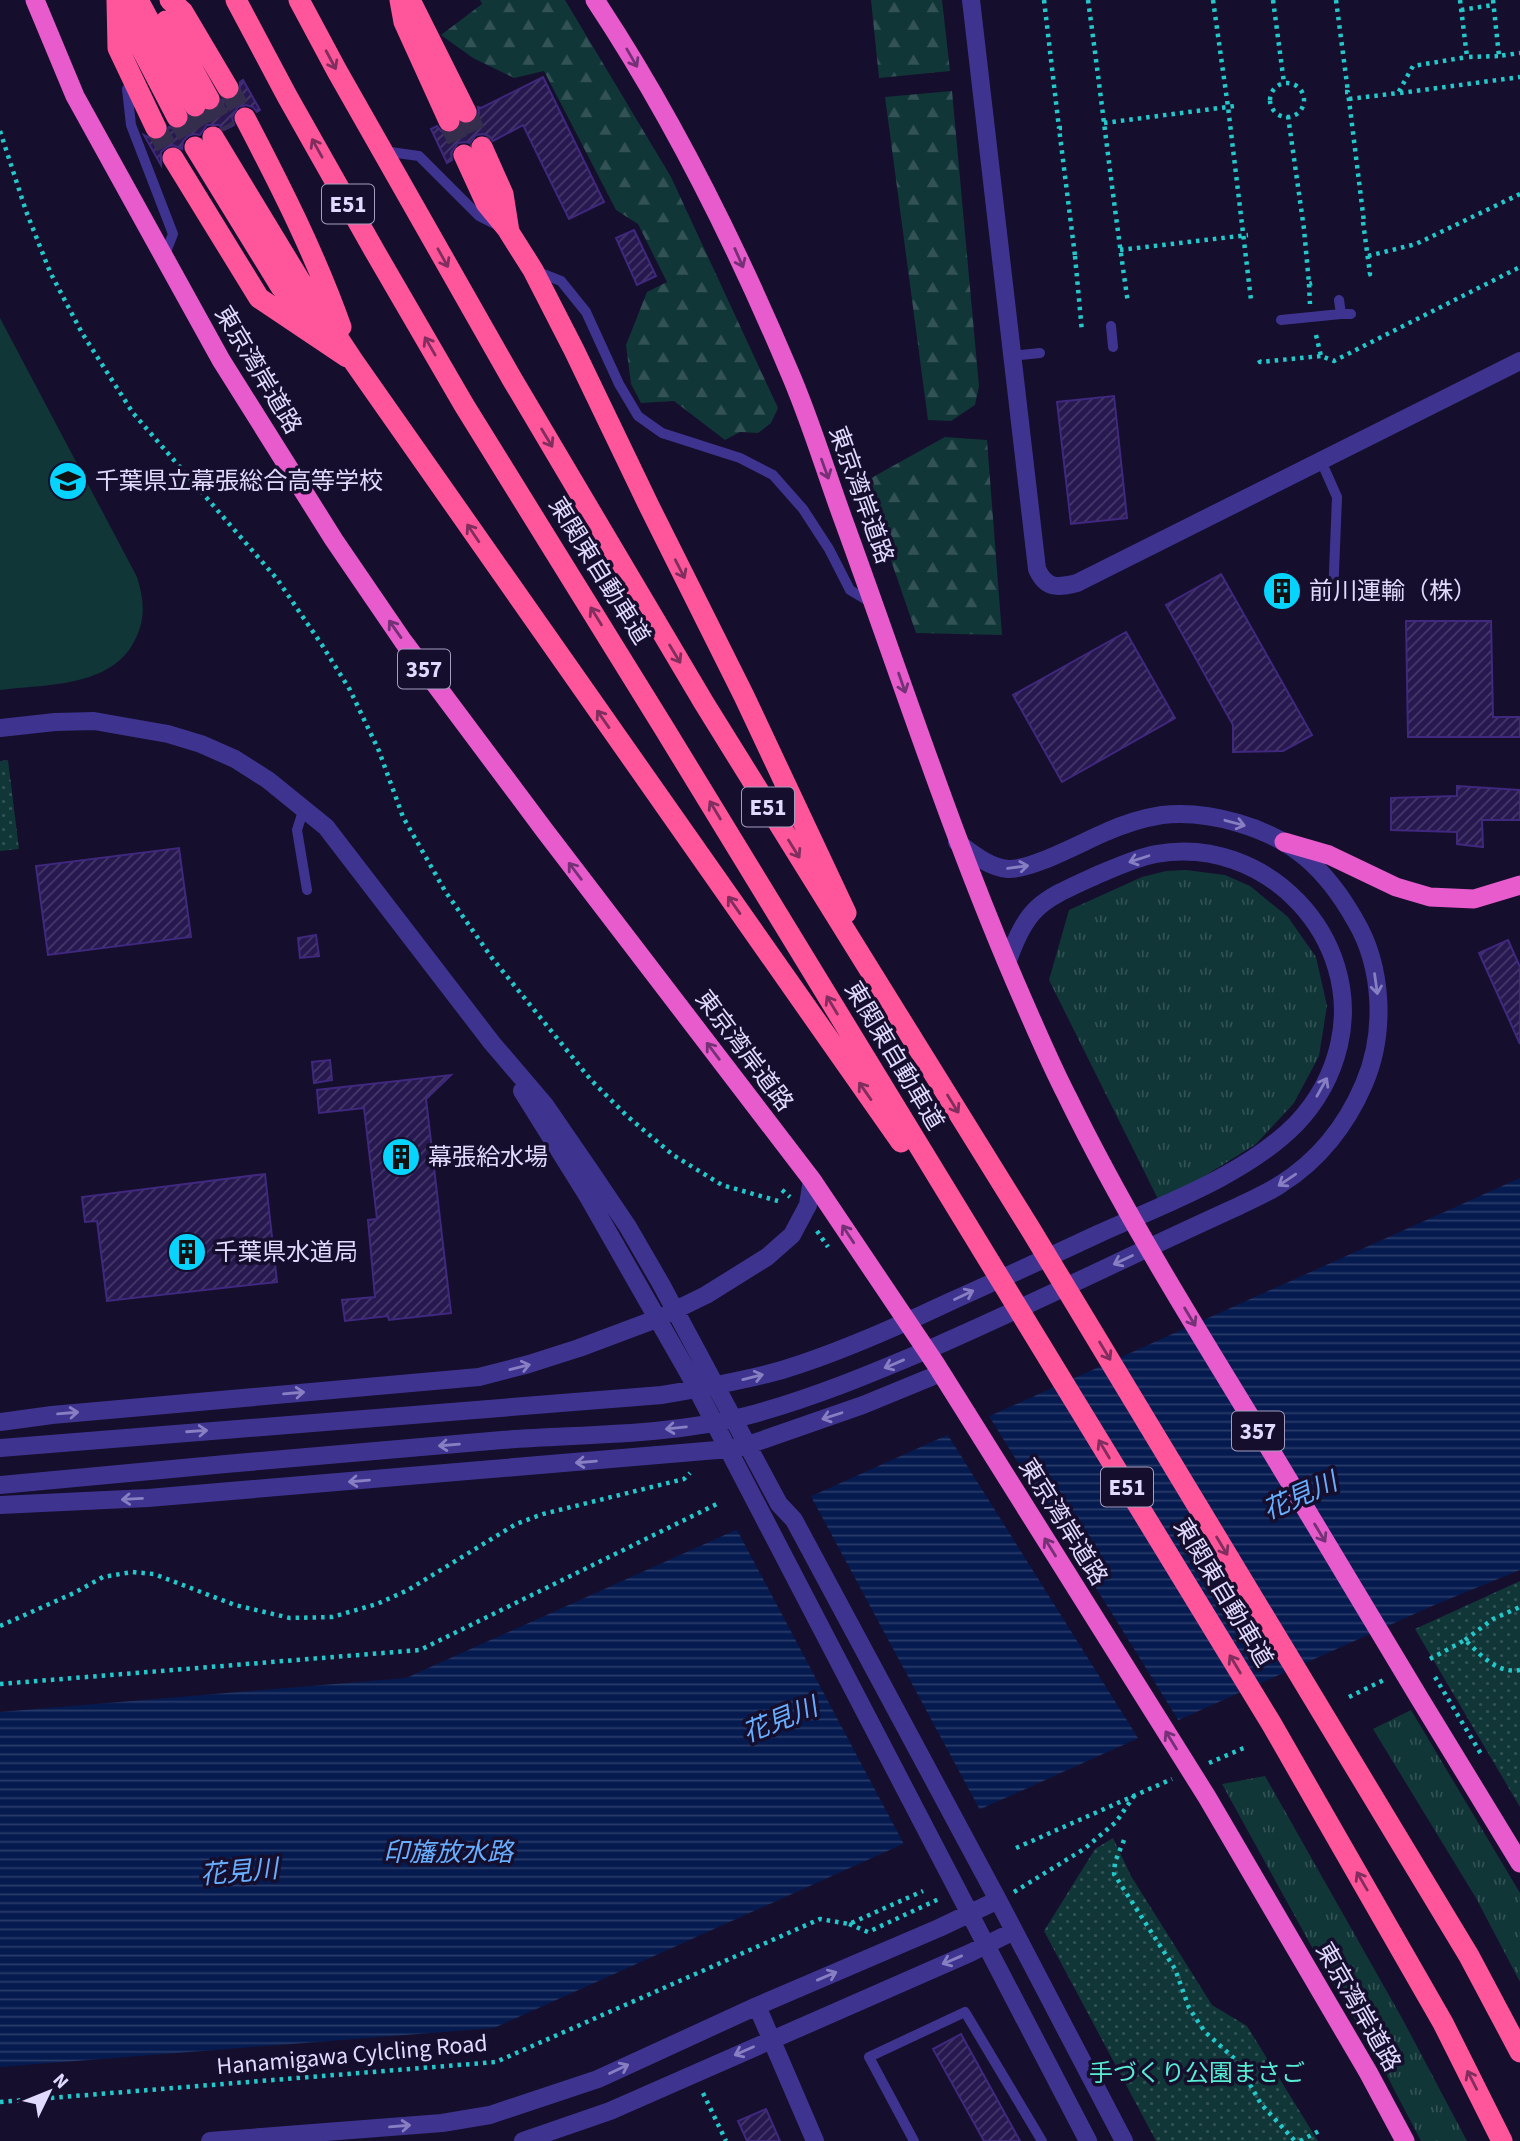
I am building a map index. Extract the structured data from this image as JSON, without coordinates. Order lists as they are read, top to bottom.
{
  "streets": {
    "highway": [
      "E51",
      "東京湾岸道路",
      "東関東自動車道",
      "357"
    ],
    "path": ["Hanamigawa Cylcling Road"]
  },
  "water": ["花見川", "印旛放水路"],
  "parks": ["手づくり公園まさご"],
  "places": {
    "school or university": ["千葉県立幕張総合高等学校"],
    "building": ["前川運輸（株）", "幕張給水場", "千葉県水道局"]
  },
  "north": "top right"
}
